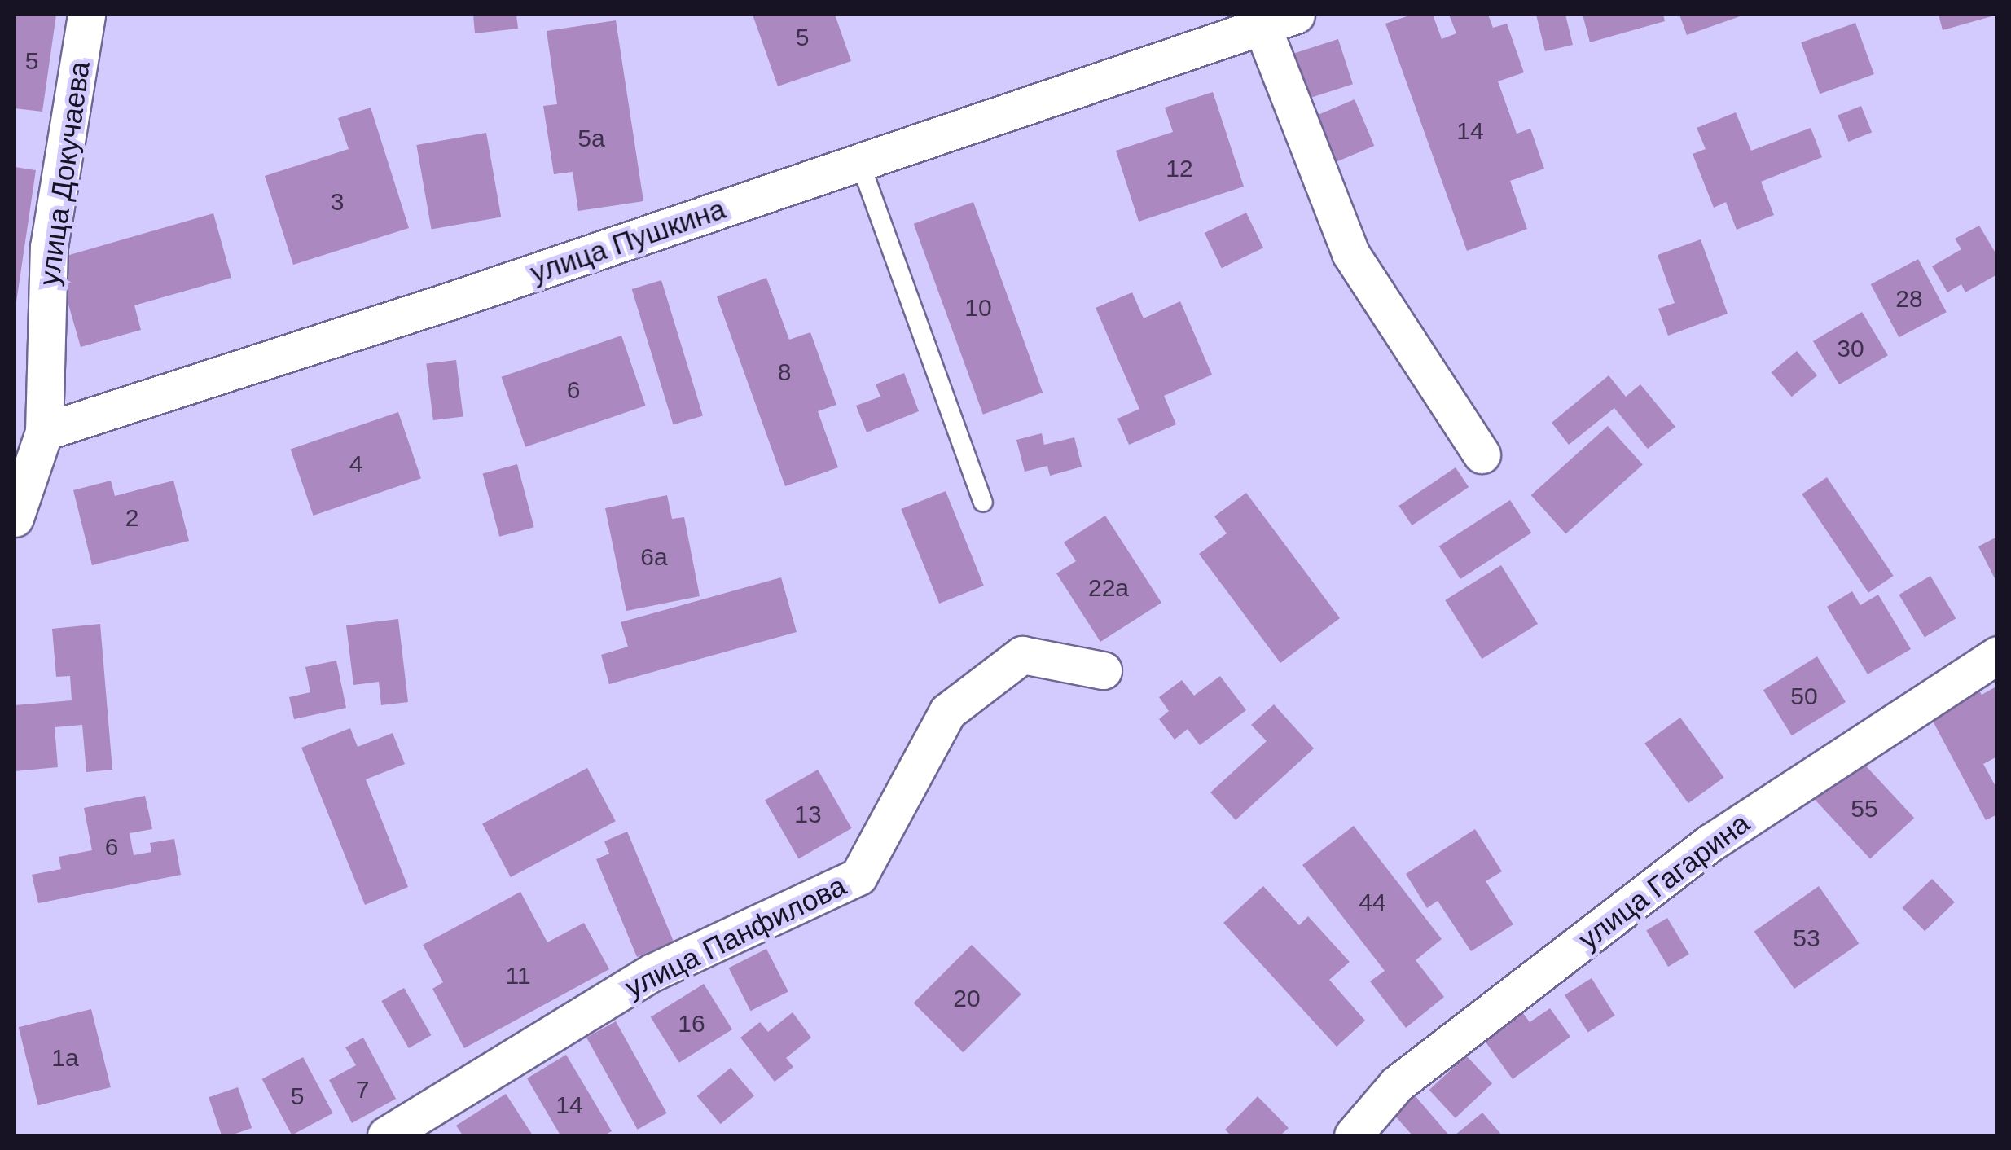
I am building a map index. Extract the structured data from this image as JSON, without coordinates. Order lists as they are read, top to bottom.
{
  "streets": {
    "street": [
      "улица Докучаева",
      "улица Пушкина",
      "улица Гагарина",
      "улица Панфилова"
    ]
  },
  "crossings": [
    ["улица Докучаева", "улица Пушкина"]
  ],
  "house_numbers": [
    "5",
    "5",
    "14",
    "5а",
    "12",
    "3",
    "28",
    "10",
    "30",
    "8",
    "6",
    "4",
    "2",
    "6а",
    "22а",
    "50",
    "55",
    "13",
    "6",
    "44",
    "53",
    "11",
    "20",
    "16",
    "1а",
    "7",
    "5",
    "14"
  ]
}
